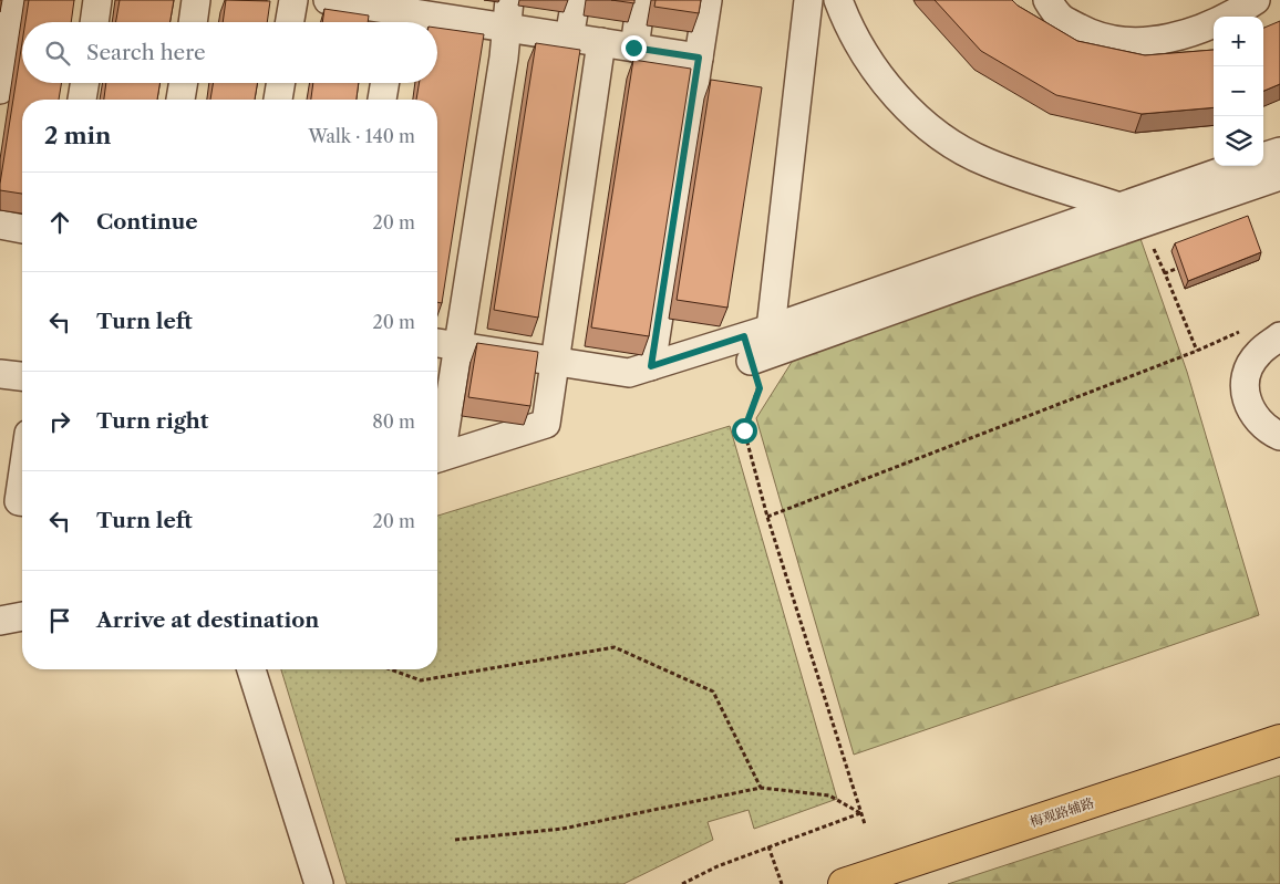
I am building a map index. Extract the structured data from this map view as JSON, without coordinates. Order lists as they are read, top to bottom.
{
  "streets": {
    "main road": ["梅观路辅路"]
  },
  "page": {
    "map_buttons": ["+", "−"],
    "search": "Search here",
    "heading": ["2 min", "Walk · 140 m"],
    "list": [
      ["Continue", "20 m"],
      ["Turn left", "20 m"],
      ["Turn right", "80 m"],
      ["Turn left", "20 m"],
      "Arrive at destination"
    ]
  }
}
